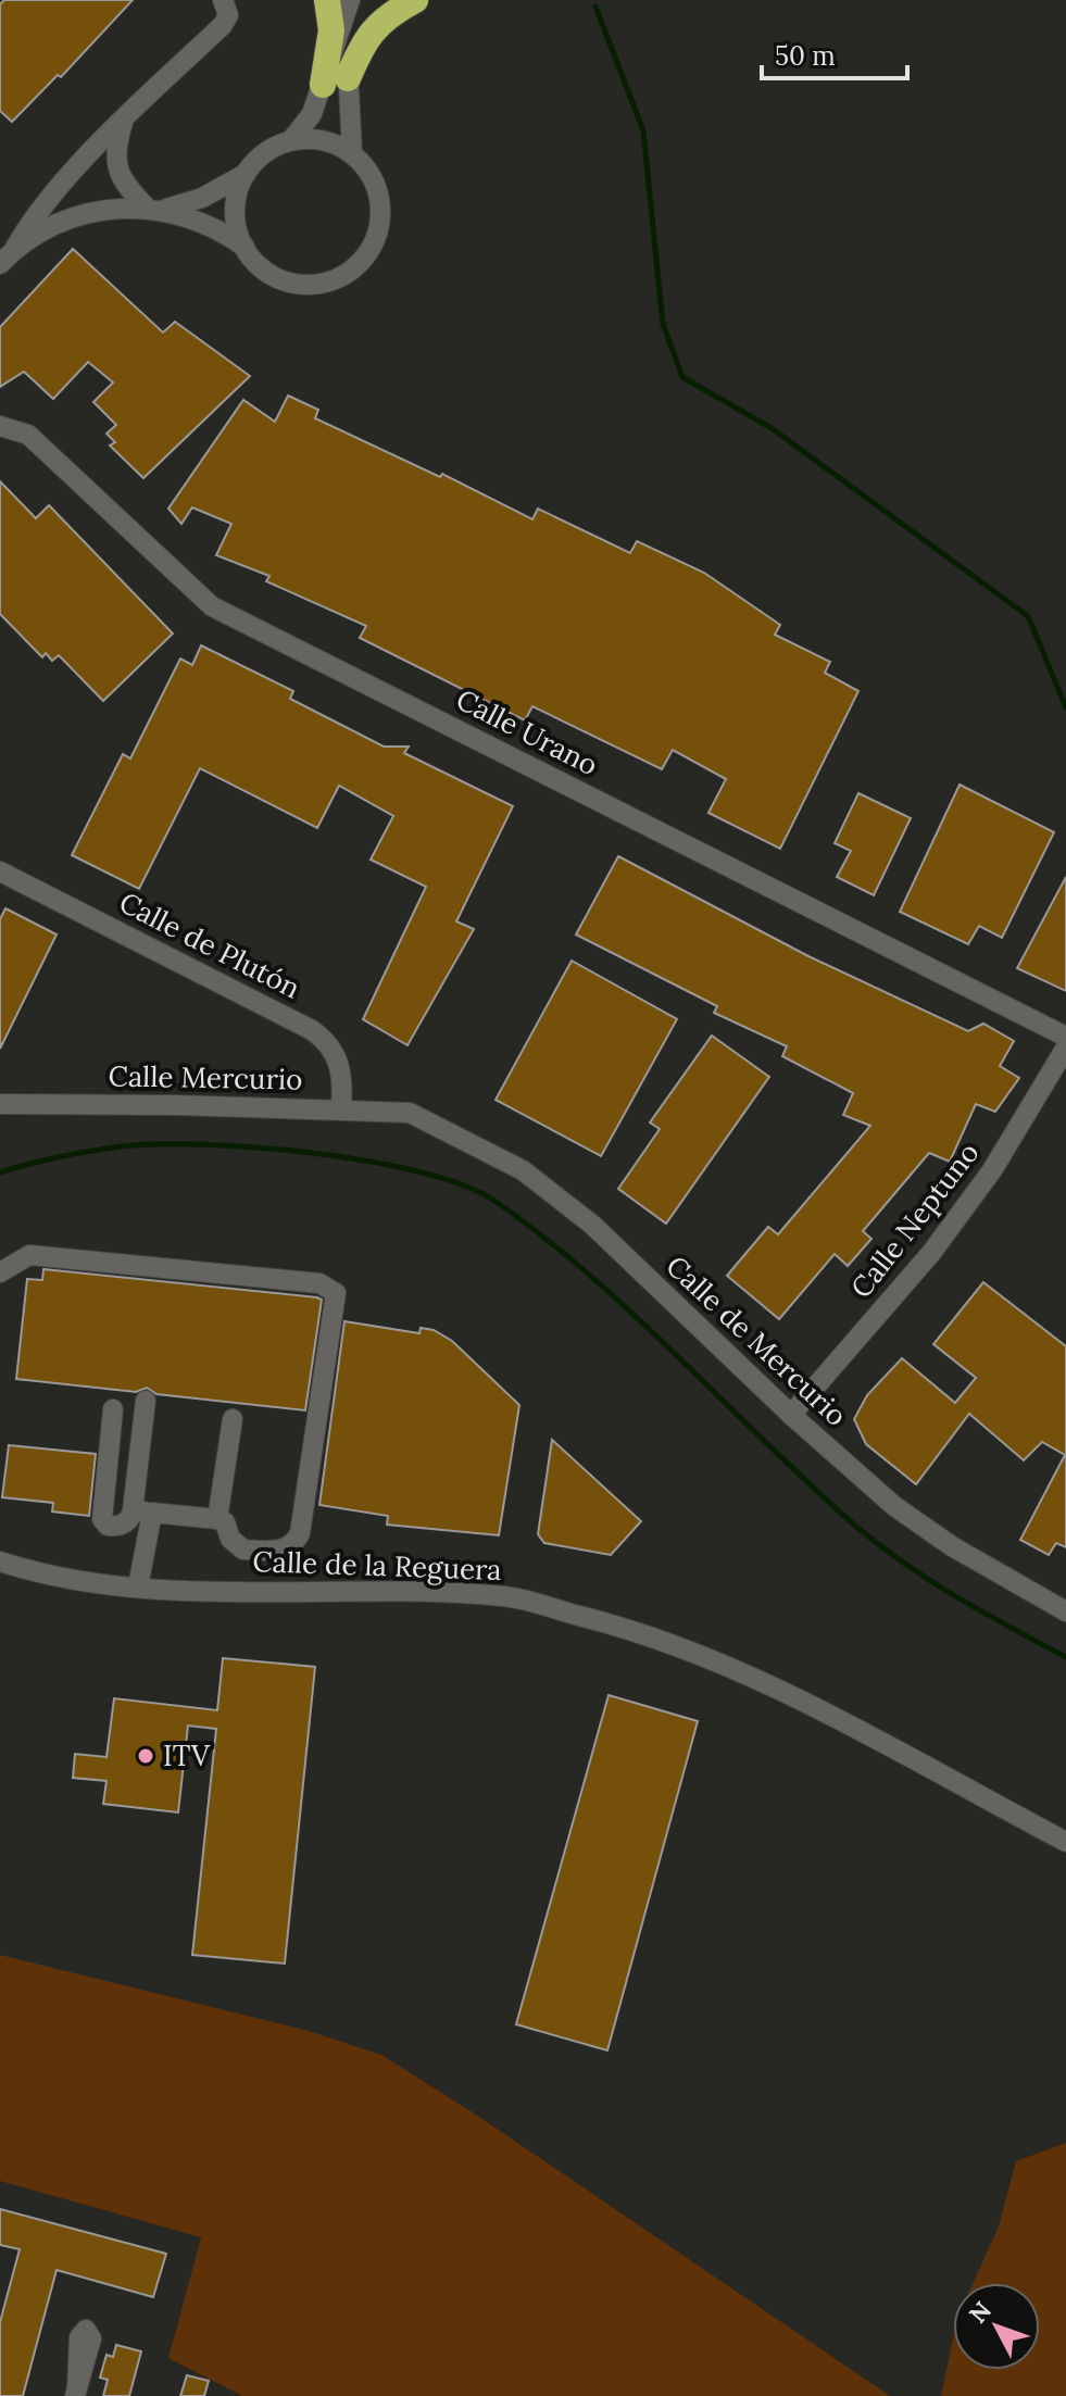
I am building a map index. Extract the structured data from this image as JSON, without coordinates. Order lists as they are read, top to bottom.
{
  "streets": {
    "street": [
      "Calle Urano",
      "Calle de Plutón",
      "Calle Mercurio",
      "Calle Neptuno",
      "Calle de Mercurio",
      "Calle de la Reguera"
    ]
  },
  "crossings": [
    ["Calle de Plutón", "Calle Mercurio"],
    ["Calle Mercurio", "Calle de Mercurio"],
    ["Calle Neptuno", "Calle de Mercurio"]
  ],
  "places": ["ITV"],
  "scale_bar": "50 m",
  "north": "top left"
}
